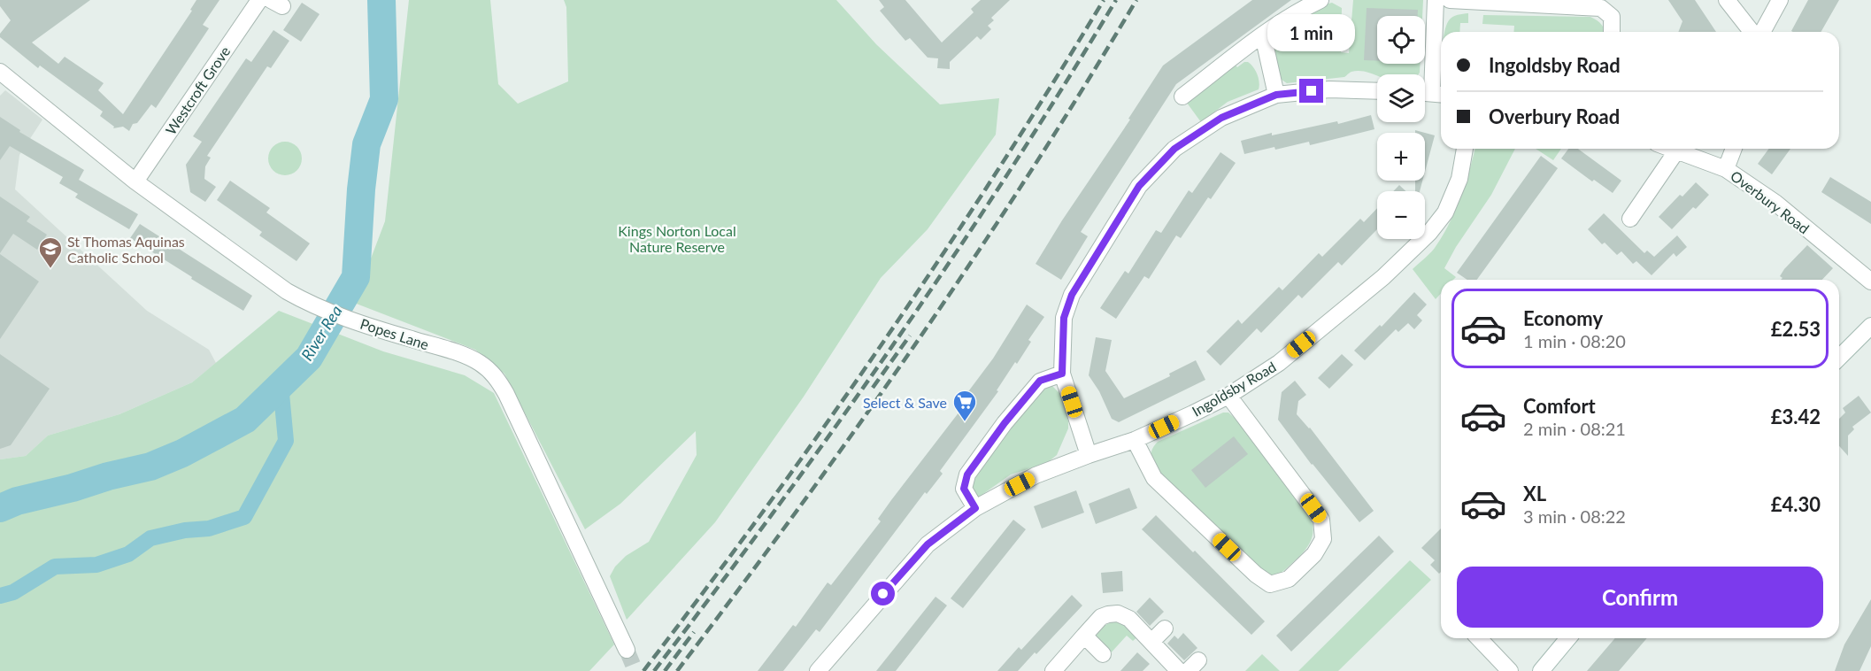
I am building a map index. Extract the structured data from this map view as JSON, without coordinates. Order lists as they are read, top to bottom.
{
  "streets": {
    "street": [
      "Westcroft Grove",
      "Overbury Road",
      "Popes Lane",
      "Ingoldsby Road"
    ]
  },
  "crossings": [
    ["Westcroft Grove", "Popes Lane"]
  ],
  "water": ["River Rea"],
  "parks": ["Kings Norton Local Nature Reserve"],
  "places": {
    "school or university": ["St Thomas Aquinas Catholic School"],
    "supermarket": ["Select & Save"]
  },
  "page": {
    "bubble": "1 min",
    "map_buttons": ["+", "−"],
    "banner": ["Ingoldsby Road", "Overbury Road"],
    "list": [
      {
        "name": "Economy",
        "note": "1 min · 08:20",
        "value": "£2.53"
      },
      {
        "name": "Comfort",
        "note": "2 min · 08:21",
        "value": "£3.42"
      },
      {
        "name": "XL",
        "note": "3 min · 08:22",
        "value": "£4.30"
      }
    ],
    "buttons": "Confirm"
  }
}
